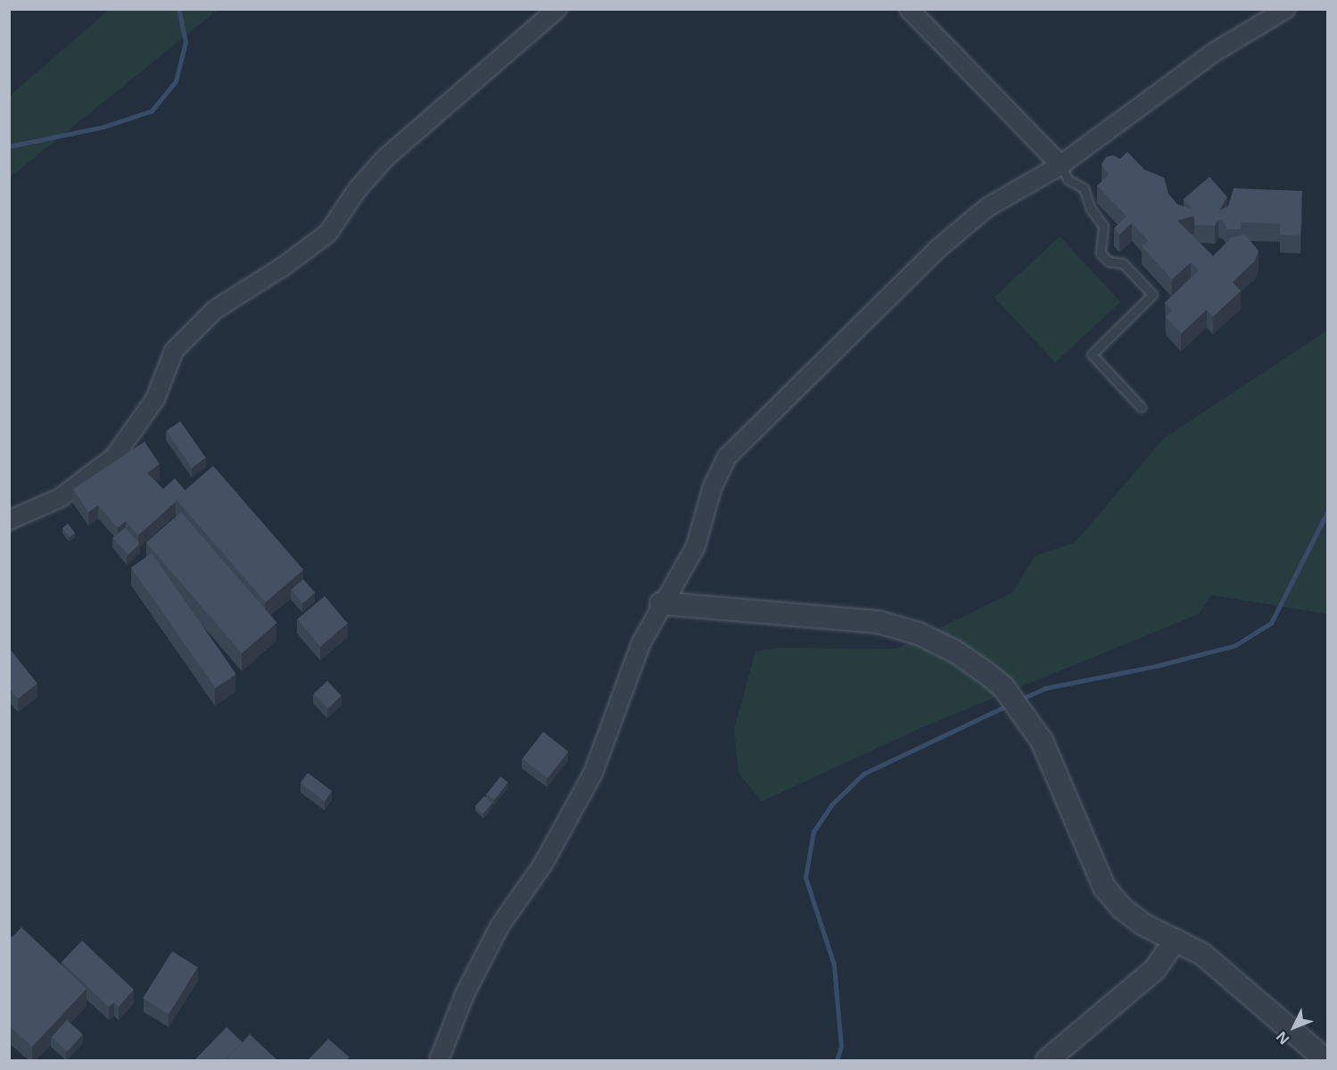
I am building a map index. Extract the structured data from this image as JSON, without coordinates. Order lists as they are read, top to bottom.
{
  "north": "bottom left"
}
